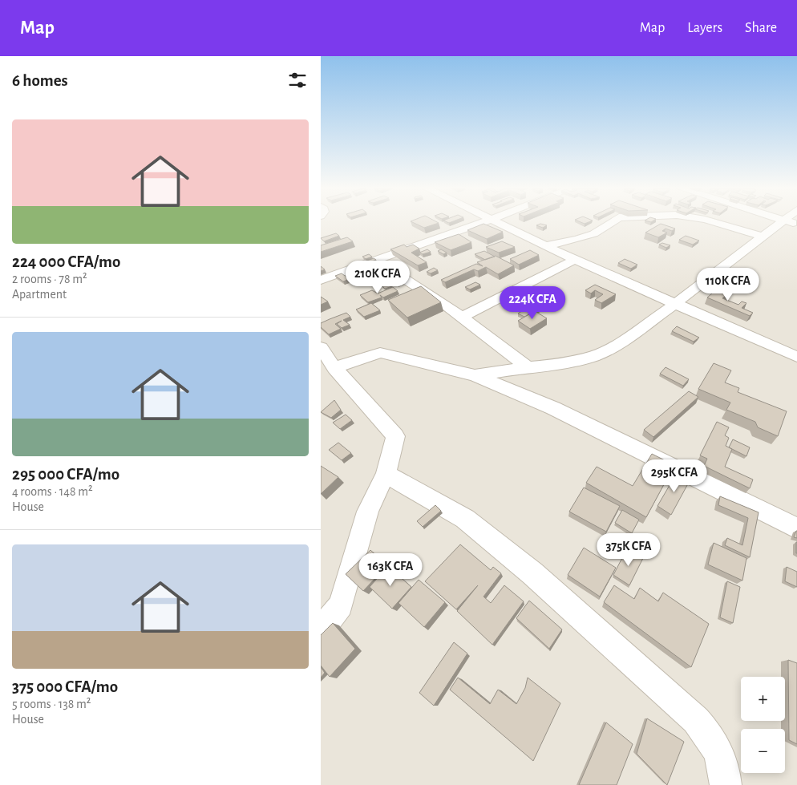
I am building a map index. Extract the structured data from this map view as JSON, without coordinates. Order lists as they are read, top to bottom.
{
  "page": {
    "header": "Map",
    "nav": ["Map", "Layers", "Share"],
    "heading": "6 homes",
    "list": [
      {
        "name": "224 000 CFA/mo",
        "note": "2 rooms · 78 m² · Apartment"
      },
      {
        "name": "295 000 CFA/mo",
        "note": "4 rooms · 148 m² · House"
      },
      {
        "name": "375 000 CFA/mo",
        "note": "5 rooms · 138 m² · House"
      }
    ],
    "price": [
      "210K CFA",
      "110K CFA",
      "224K CFA",
      "295K CFA",
      "375K CFA",
      "163K CFA"
    ],
    "map_buttons": ["+", "−"]
  }
}
